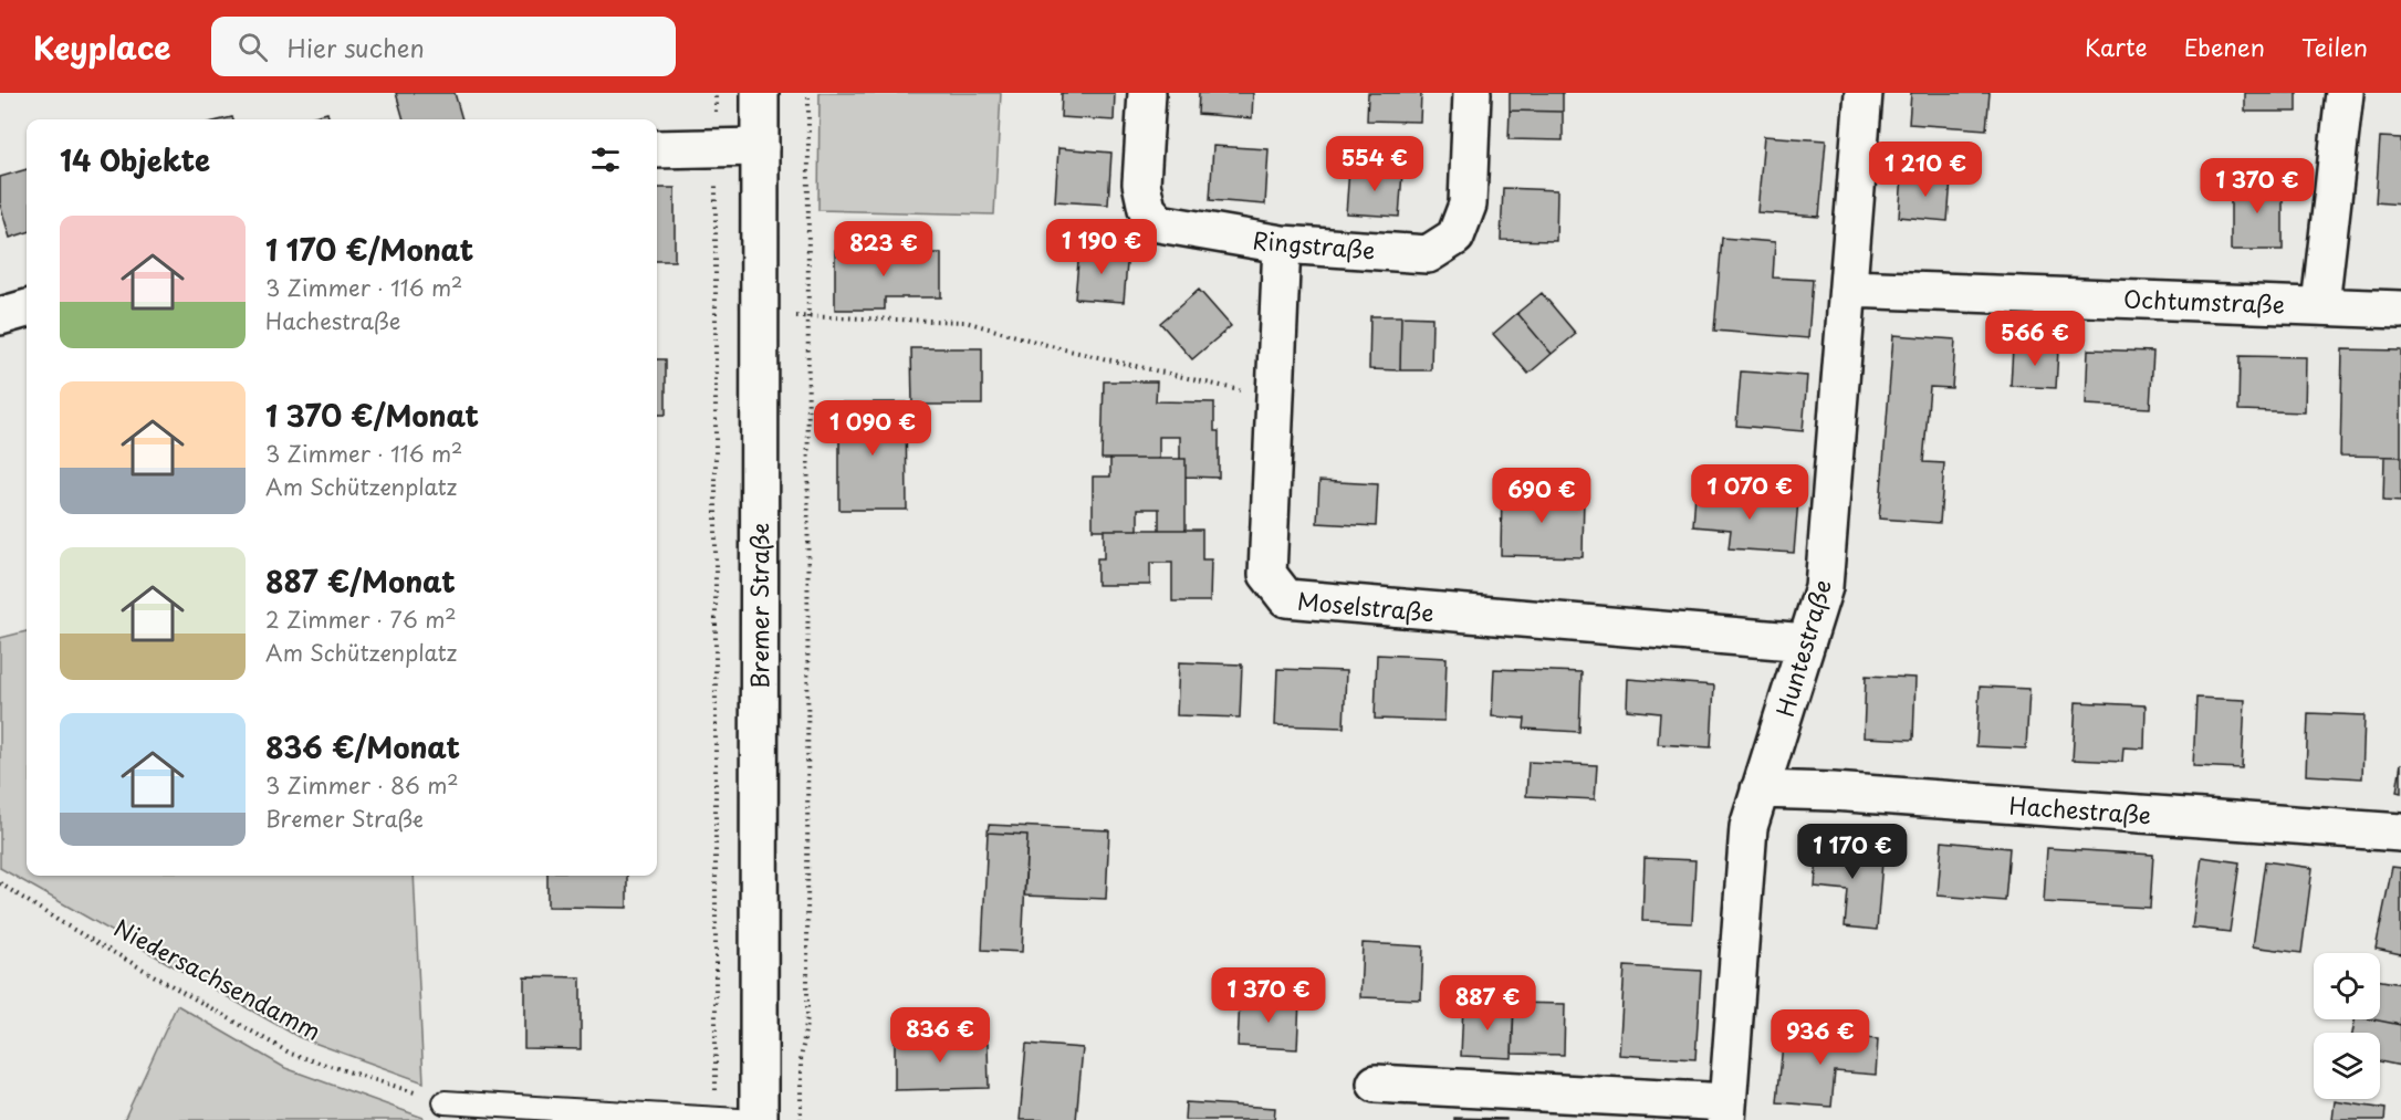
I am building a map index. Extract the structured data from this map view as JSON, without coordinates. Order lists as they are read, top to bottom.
{
  "streets": {
    "street": [
      "Ringstraße",
      "Ochtumstraße",
      "Bremer Straße",
      "Moselstraße",
      "Huntestraße",
      "Hachestraße"
    ],
    "path": ["Niedersachsendamm"]
  },
  "crossings": [
    ["Ringstraße", "Moselstraße"],
    ["Ochtumstraße", "Huntestraße"],
    ["Moselstraße", "Huntestraße"],
    ["Huntestraße", "Hachestraße"]
  ],
  "page": {
    "header": "Keyplace",
    "search": "Hier suchen",
    "nav": ["Karte", "Ebenen", "Teilen"],
    "heading": "14 Objekte",
    "price": [
      "554 €",
      "1 210 €",
      "1 370 €",
      "1 190 €",
      "823 €",
      "566 €",
      "1 090 €",
      "1 070 €",
      "690 €",
      "1 170 €",
      "1 370 €",
      "887 €",
      "836 €",
      "936 €"
    ],
    "list": [
      {
        "name": "1 170 €/Monat",
        "note": "3 Zimmer · 116 m² · Hachestraße"
      },
      {
        "name": "1 370 €/Monat",
        "note": "3 Zimmer · 116 m² · Am Schützenplatz"
      },
      {
        "name": "887 €/Monat",
        "note": "2 Zimmer · 76 m² · Am Schützenplatz"
      },
      {
        "name": "836 €/Monat",
        "note": "3 Zimmer · 86 m² · Bremer Straße"
      }
    ]
  }
}
